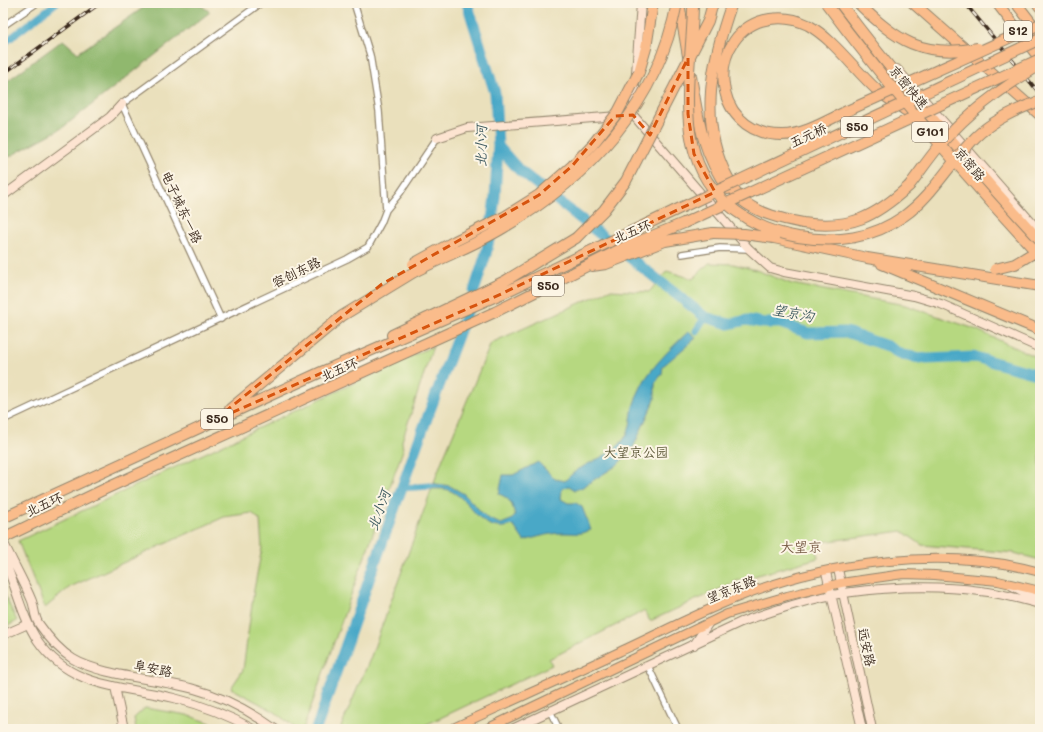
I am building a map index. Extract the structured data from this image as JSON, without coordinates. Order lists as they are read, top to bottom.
{
  "streets": {
    "highway": [
      "S12",
      "京密快速",
      "S50",
      "G101",
      "五元桥",
      "北五环"
    ],
    "main road": ["望京东路"],
    "street": [
      "京密路",
      "电子城东一路",
      "容创东路",
      "远安路",
      "阜安路"
    ]
  },
  "crossings": [
    ["S12", "北五环"],
    ["京密快速", "京密路"],
    ["五元桥", "北五环"],
    ["电子城东一路", "容创东路"],
    ["北五环", "阜安路"],
    ["望京东路", "远安路"]
  ],
  "districts": ["大望京"],
  "water": ["北小河", "望京沟"],
  "parks": ["大望京公园"]
}
